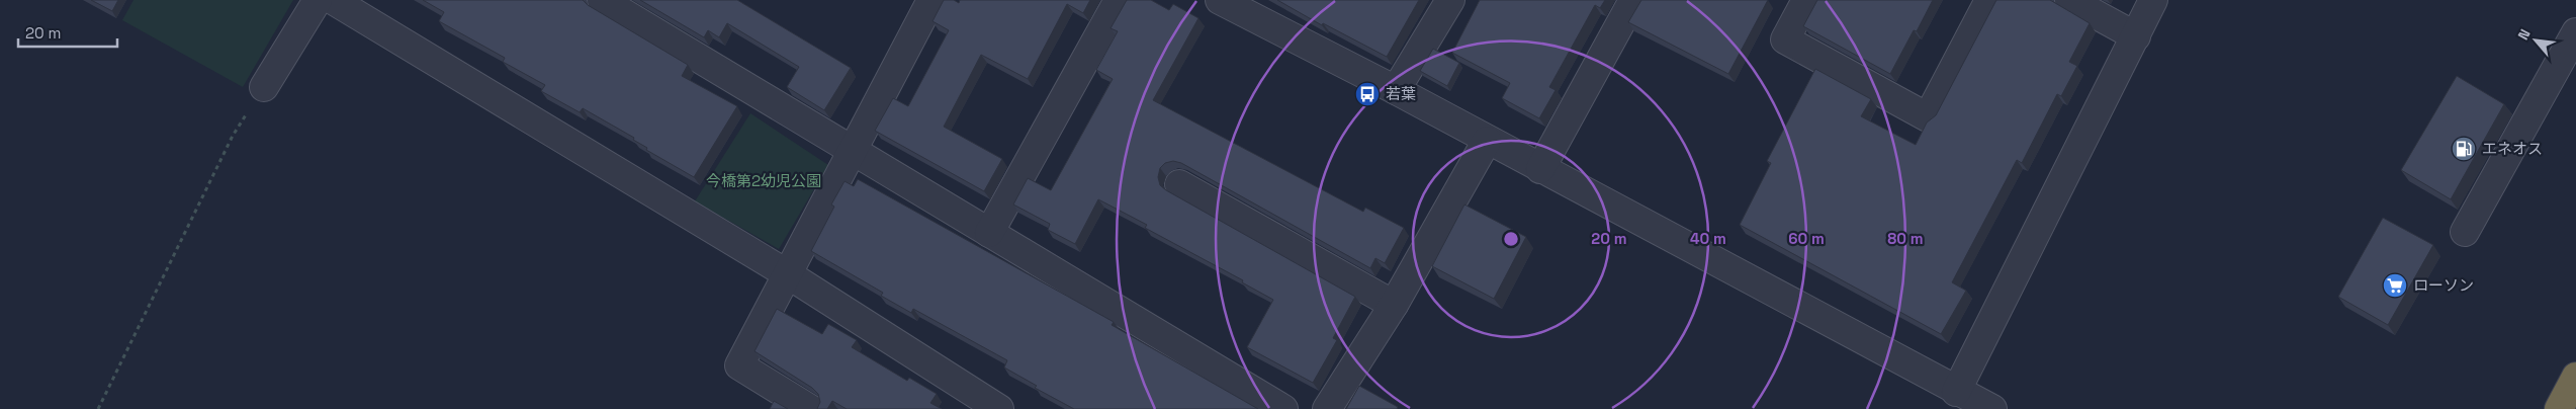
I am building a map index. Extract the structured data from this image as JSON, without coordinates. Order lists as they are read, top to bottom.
{
  "parks": ["今橋第2幼児公園"],
  "places": {
    "bus stop": ["若葉"],
    "fuel station": ["エネオス"],
    "supermarket": ["ローソン"]
  },
  "scale_bar": "20 m",
  "north": "top left",
  "rings": [
    "20 m",
    "40 m",
    "60 m",
    "80 m"
  ]
}
